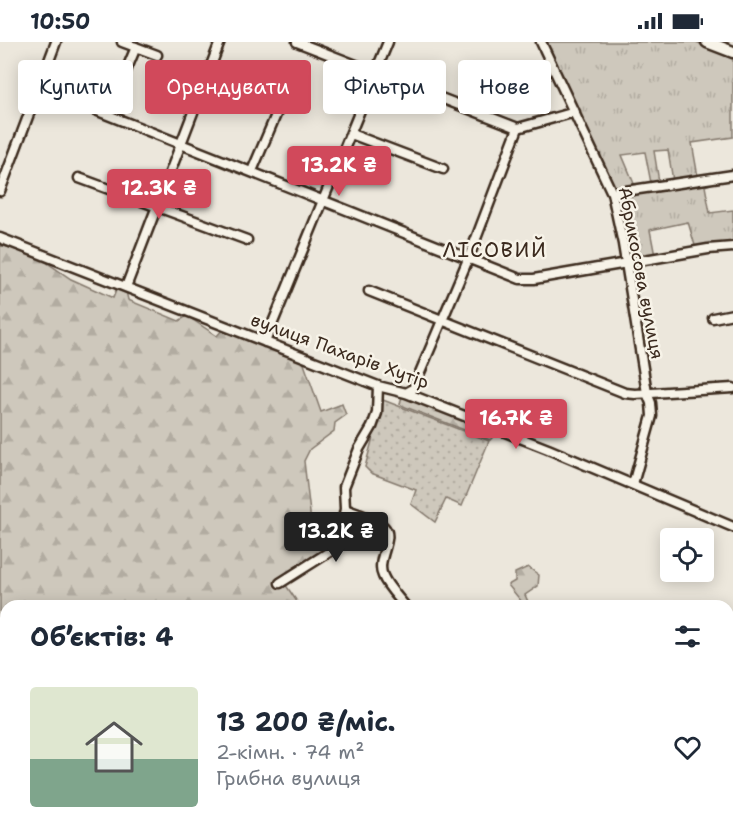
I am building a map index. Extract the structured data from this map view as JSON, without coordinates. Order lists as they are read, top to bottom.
{
  "streets": {
    "street": ["Абрикосова вулиця", "вулиця Пахарів Хутір"]
  },
  "crossings": [
    ["Абрикосова вулиця", "вулиця Пахарів Хутір"]
  ],
  "districts": ["ЛІСОВИЙ"],
  "page": {
    "status": "10:50",
    "chip": [
      "Купити",
      "Орендувати",
      "Фільтри",
      "Нове"
    ],
    "price": [
      "13.2K ₴",
      "12.3K ₴",
      "16.7K ₴",
      "13.2K ₴"
    ],
    "heading": "Об’єктів: 4",
    "list": [
      {
        "name": "13 200 ₴/міс.",
        "note": "2-кімн. · 74 m² · Грибна вулиця"
      }
    ]
  }
}
